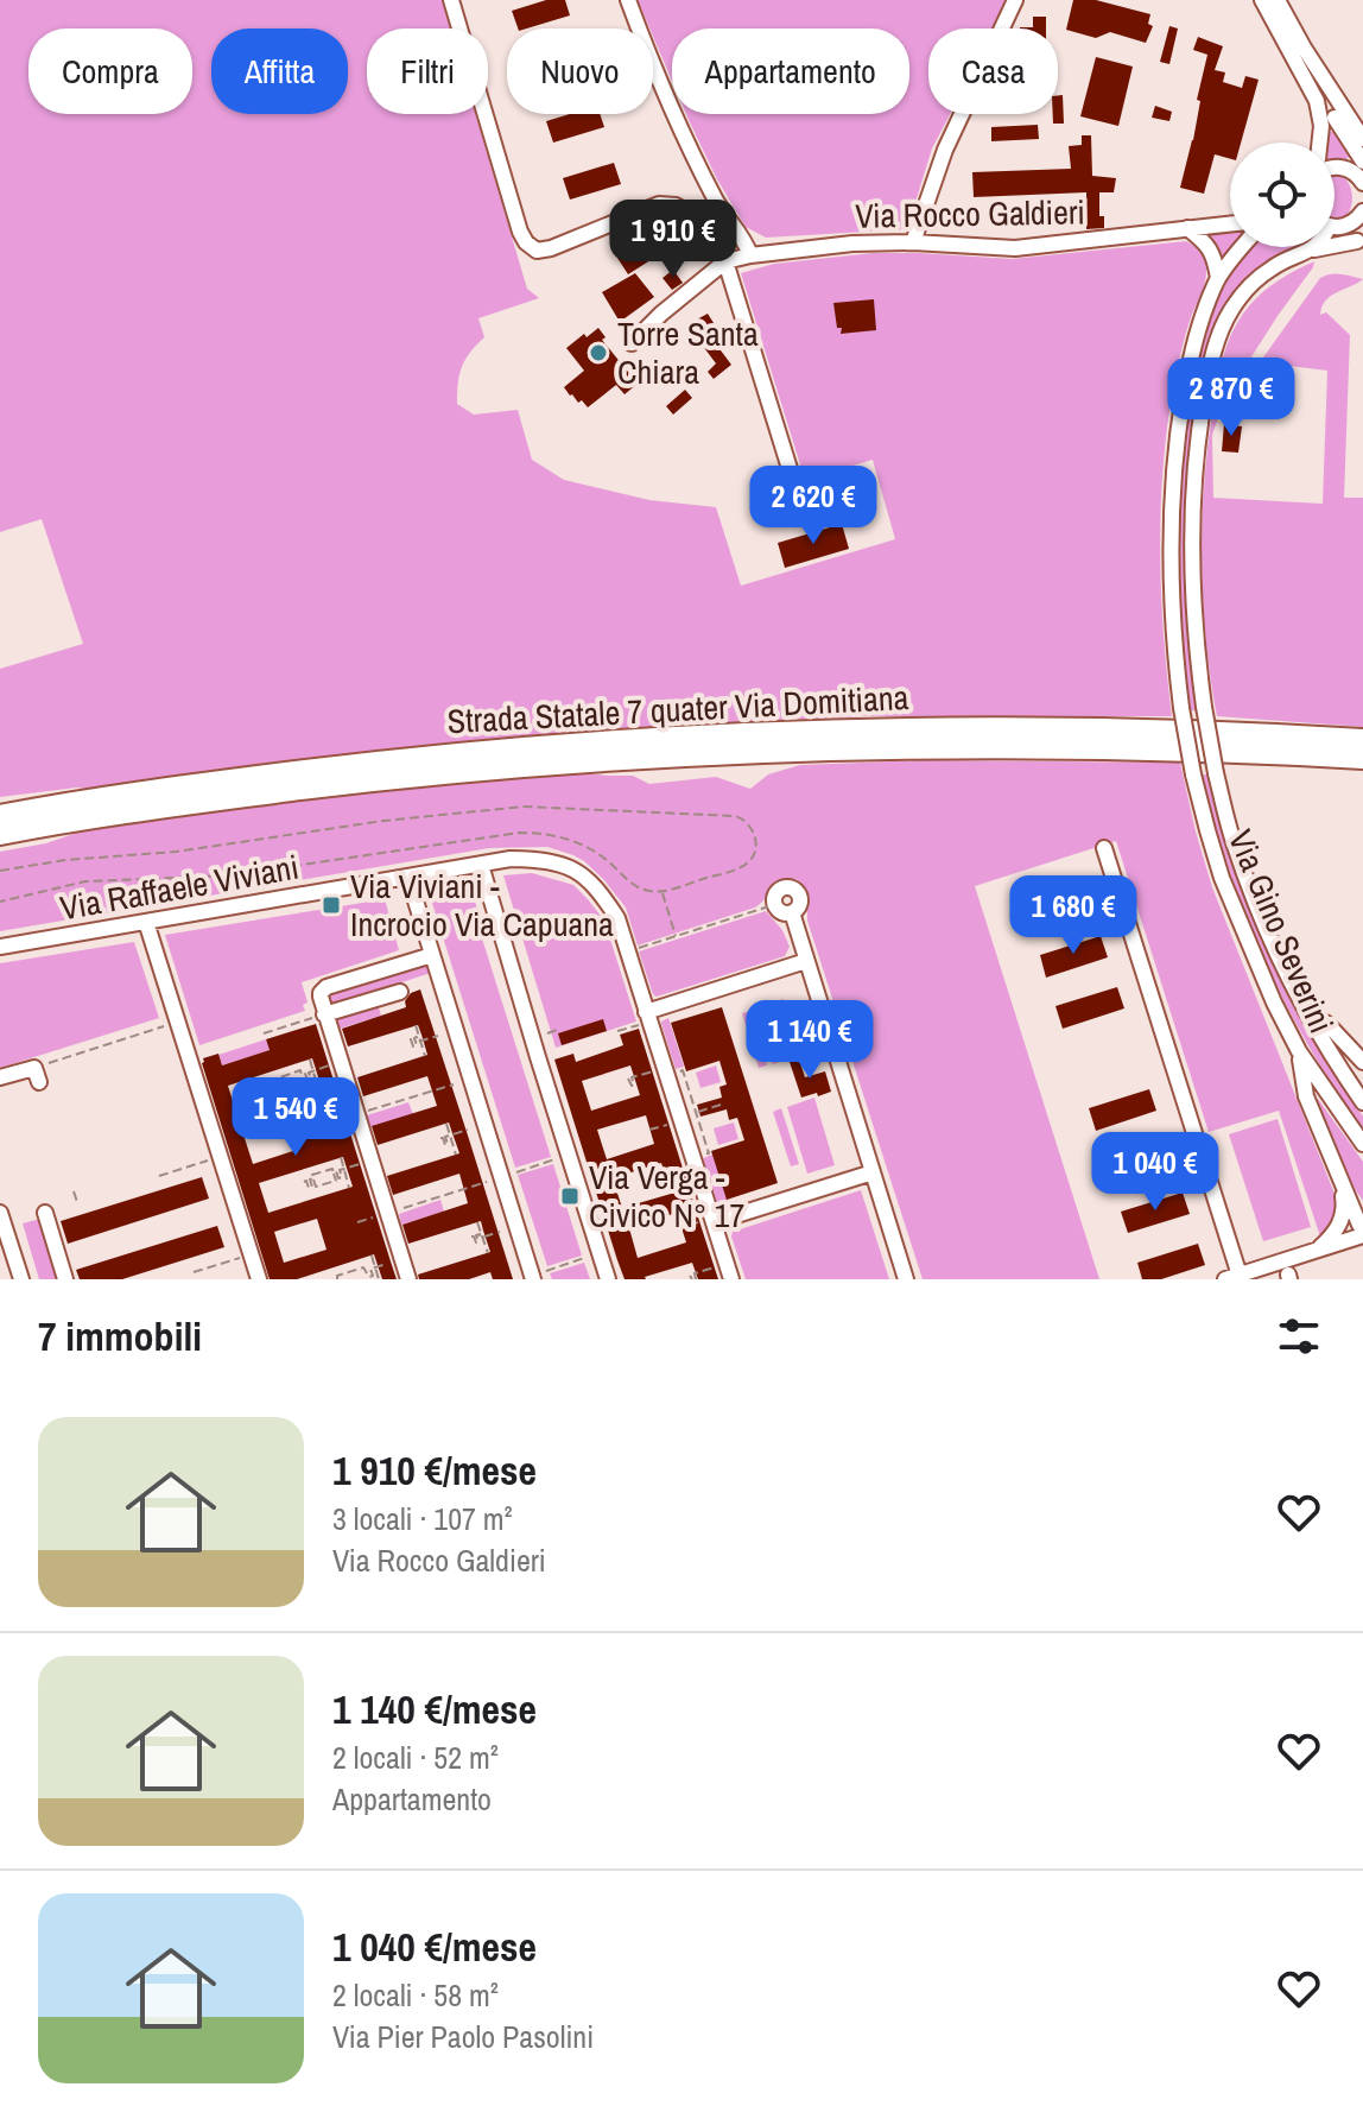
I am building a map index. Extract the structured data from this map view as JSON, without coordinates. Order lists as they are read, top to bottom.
{
  "streets": {
    "highway": ["Strada Statale 7 quater Via Domitiana"],
    "street": ["Via Rocco Galdieri", "Via Raffaele Viviani", "Via Gino Severini"]
  },
  "places": {
    "other": ["Torre Santa Chiara"],
    "transit": ["Via Viviani - Incrocio Via Capuana", "Via Verga - Civico N° 17"]
  },
  "page": {
    "chip": [
      "Compra",
      "Affitta",
      "Filtri",
      "Nuovo",
      "Appartamento",
      "Casa"
    ],
    "price": [
      "1 910 €",
      "2 870 €",
      "2 620 €",
      "1 680 €",
      "1 140 €",
      "1 540 €",
      "1 040 €"
    ],
    "heading": "7 immobili",
    "list": [
      {
        "name": "1 910 €/mese",
        "note": "3 locali · 107 m² · Via Rocco Galdieri"
      },
      {
        "name": "1 140 €/mese",
        "note": "2 locali · 52 m² · Appartamento"
      },
      {
        "name": "1 040 €/mese",
        "note": "2 locali · 58 m² · Via Pier Paolo Pasolini"
      }
    ]
  }
}
